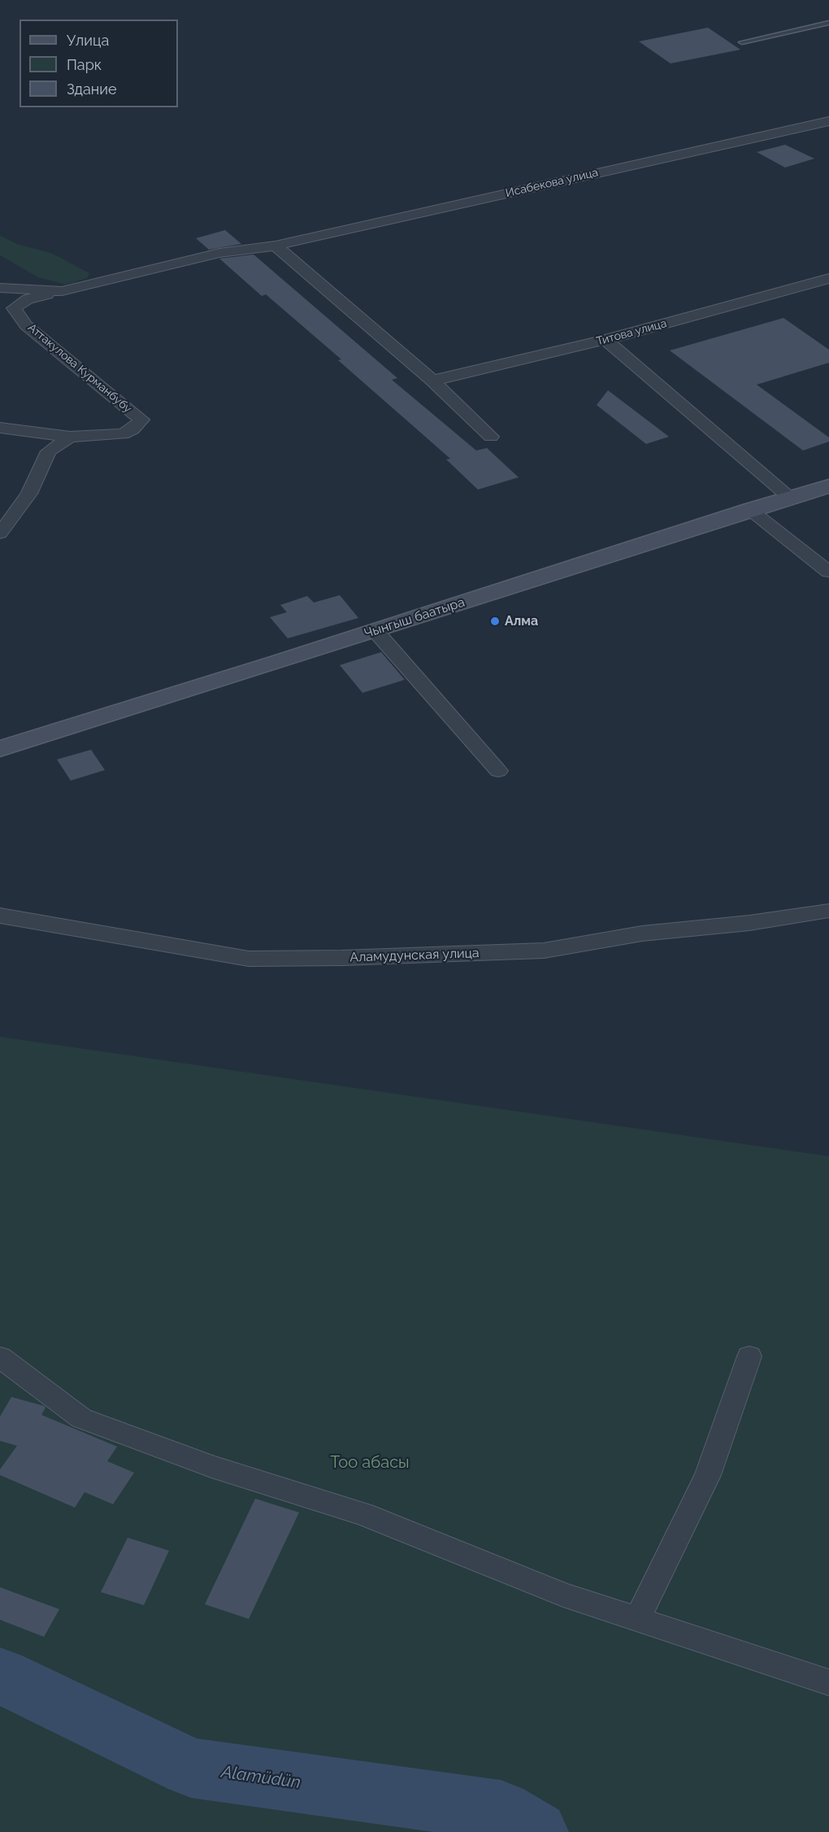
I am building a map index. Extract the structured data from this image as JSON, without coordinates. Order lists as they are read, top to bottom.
{
  "streets": {
    "main road": ["Чынгыш баатыра"],
    "street": [
      "Исабекова улица",
      "Титова улица",
      "Аттакулова Курманбубу",
      "Аламудунская улица"
    ]
  },
  "crossings": [
    ["Исабекова улица", "Аттакулова Курманбубу"]
  ],
  "water": ["Alamüdün"],
  "parks": ["Тоо абасы"],
  "places": ["Алма"],
  "legend": ["Улица", "Парк", "Здание"]
}
